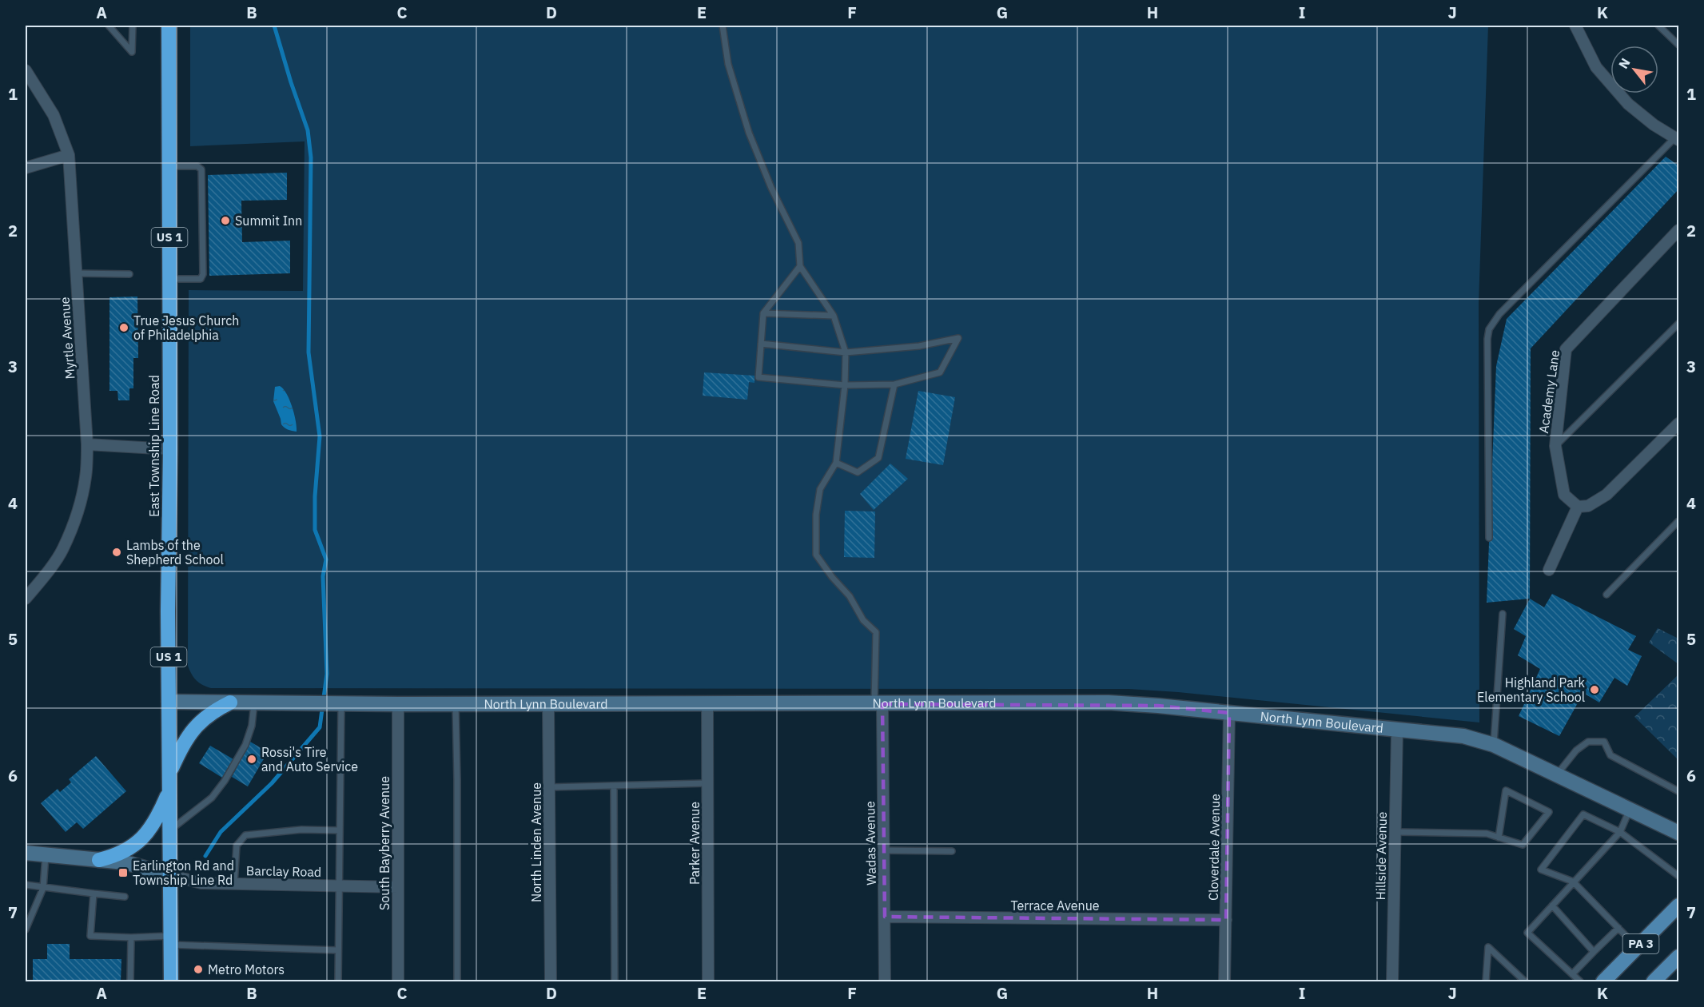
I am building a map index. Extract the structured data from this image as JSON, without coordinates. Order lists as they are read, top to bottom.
{
  "streets": {
    "highway": ["US 1", "East Township Line Road"],
    "main road": ["PA 3"],
    "street": [
      "Myrtle Avenue",
      "Academy Lane",
      "North Lynn Boulevard",
      "North Linden Avenue",
      "South Bayberry Avenue",
      "Parker Avenue",
      "Wadas Avenue",
      "Cloverdale Avenue",
      "Hillside Avenue",
      "Barclay Road",
      "Terrace Avenue"
    ]
  },
  "crossings": [
    ["East Township Line Road", "North Lynn Boulevard"],
    ["East Township Line Road", "Barclay Road"],
    ["North Lynn Boulevard", "North Linden Avenue"],
    ["North Lynn Boulevard", "South Bayberry Avenue"],
    ["North Lynn Boulevard", "Parker Avenue"],
    ["North Lynn Boulevard", "Wadas Avenue"],
    ["North Lynn Boulevard", "Cloverdale Avenue"],
    ["North Lynn Boulevard", "Hillside Avenue"],
    ["South Bayberry Avenue", "Barclay Road"],
    ["Wadas Avenue", "Terrace Avenue"],
    ["Cloverdale Avenue", "Terrace Avenue"]
  ],
  "places": {
    "other": [
      "Summit Inn",
      "True Jesus Church of Philadelphia",
      "Lambs of the Shepherd School",
      "Highland Park Elementary School",
      "Rossi's Tire and Auto Service",
      "Metro Motors"
    ],
    "transit": ["Earlington Rd and Township Line Rd"]
  },
  "north": "top left",
  "grid": {
    "columns": [
      "A",
      "B",
      "C",
      "D",
      "E",
      "F",
      "G",
      "H",
      "I",
      "J",
      "K"
    ],
    "rows": [
      "1",
      "2",
      "3",
      "4",
      "5",
      "6",
      "7"
    ]
  }
}
